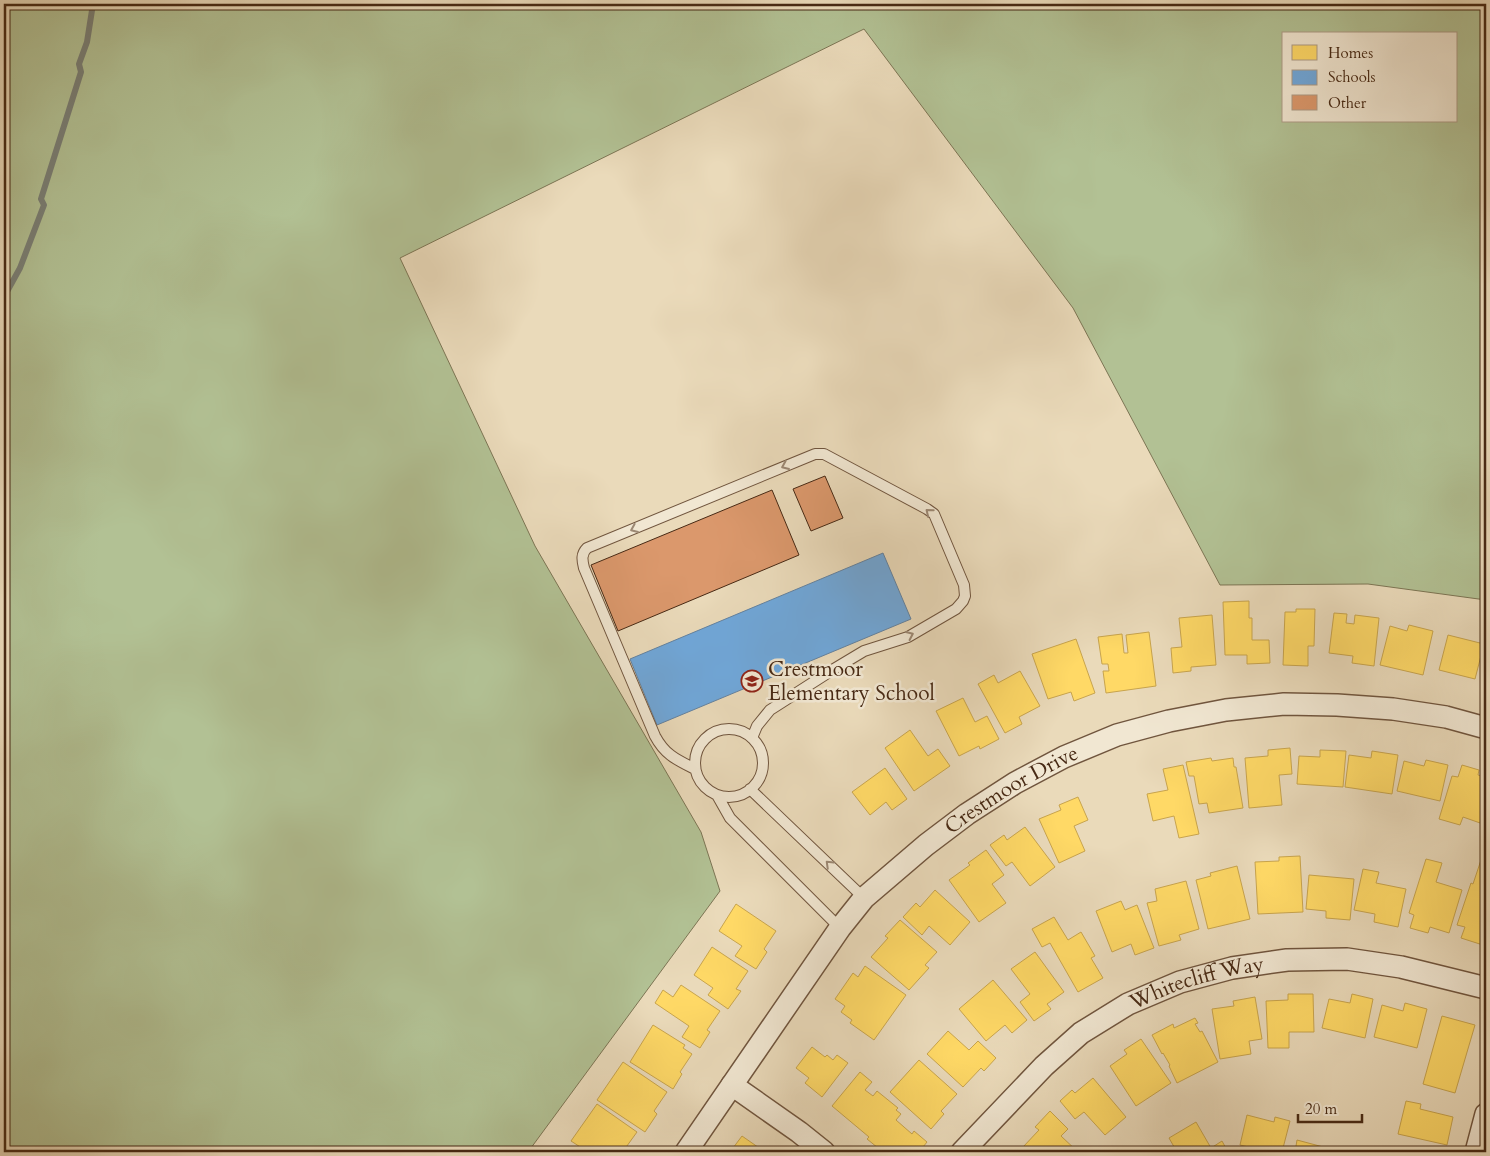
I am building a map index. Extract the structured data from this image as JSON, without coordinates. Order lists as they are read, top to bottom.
{
  "streets": {
    "street": ["Crestmoor Drive", "Whitecliff Way"]
  },
  "places": {
    "school or university": ["Crestmoor Elementary School"]
  },
  "legend": ["Homes", "Schools", "Other"],
  "scale_bar": "20 m"
}
